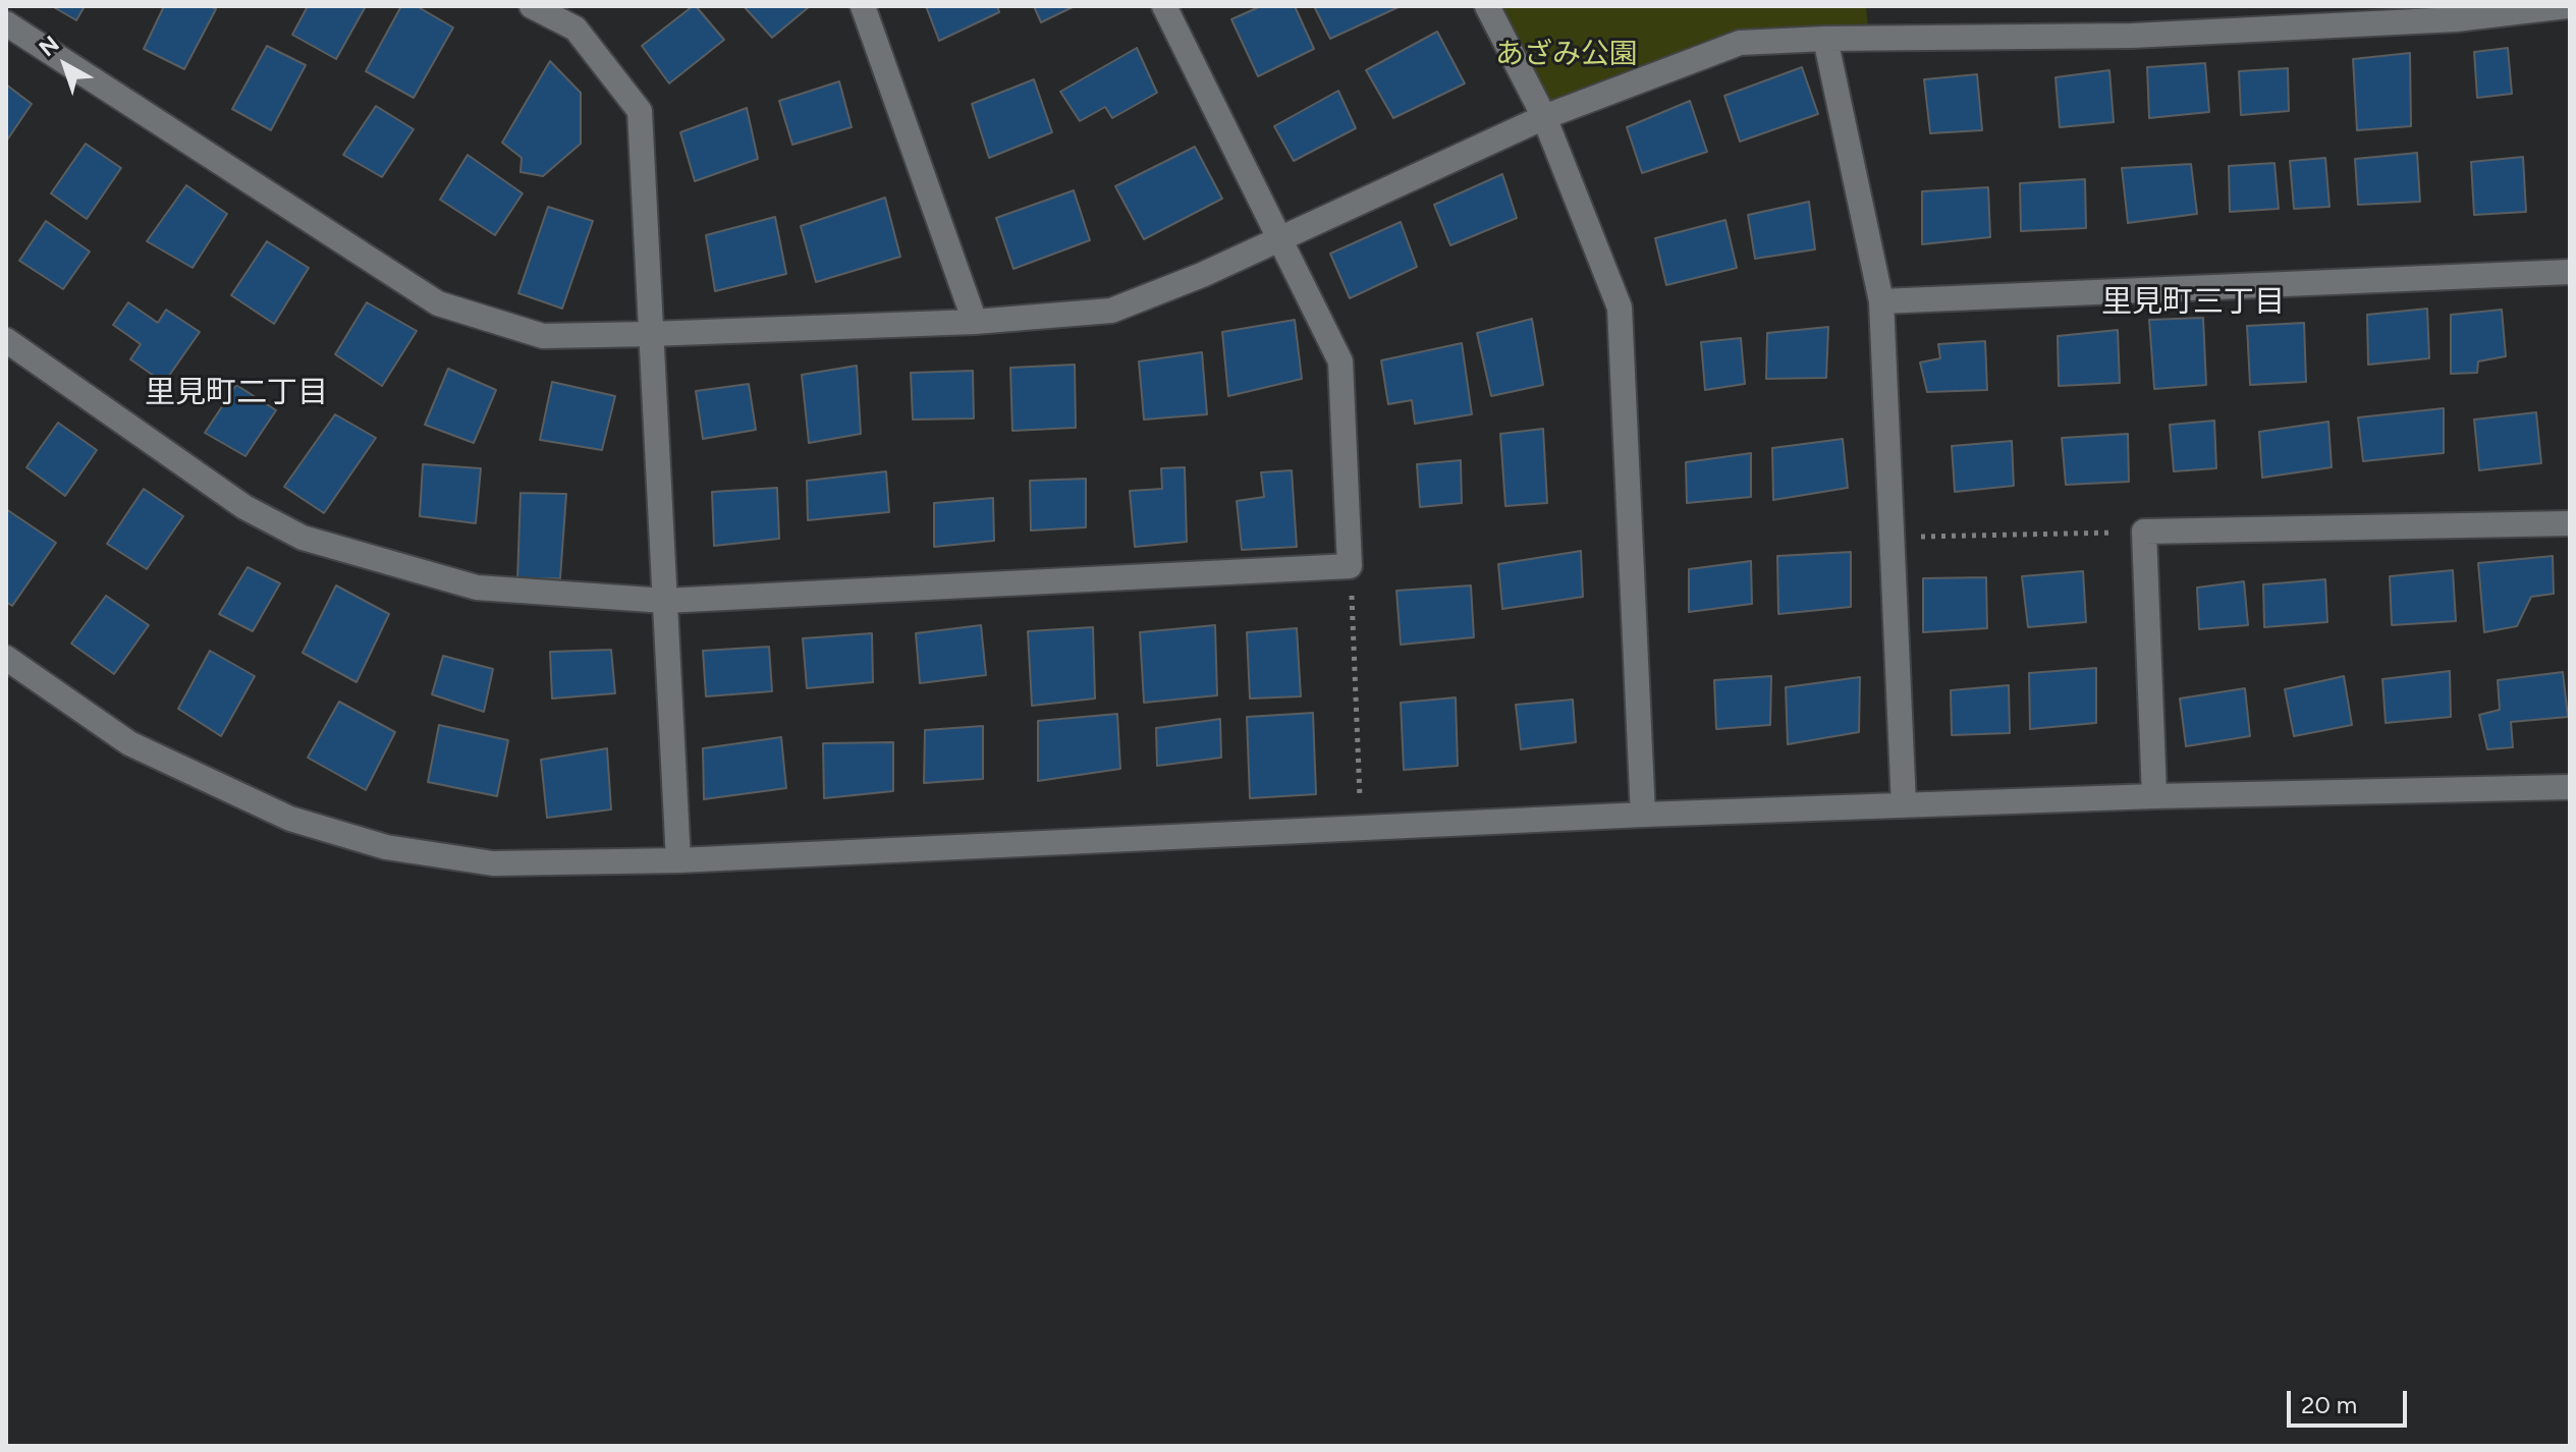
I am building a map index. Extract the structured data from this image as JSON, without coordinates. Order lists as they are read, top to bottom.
{
  "districts": ["里見町三丁目", "里見町二丁目"],
  "parks": ["あざみ公園"],
  "scale_bar": "20 m",
  "north": "top left"
}
